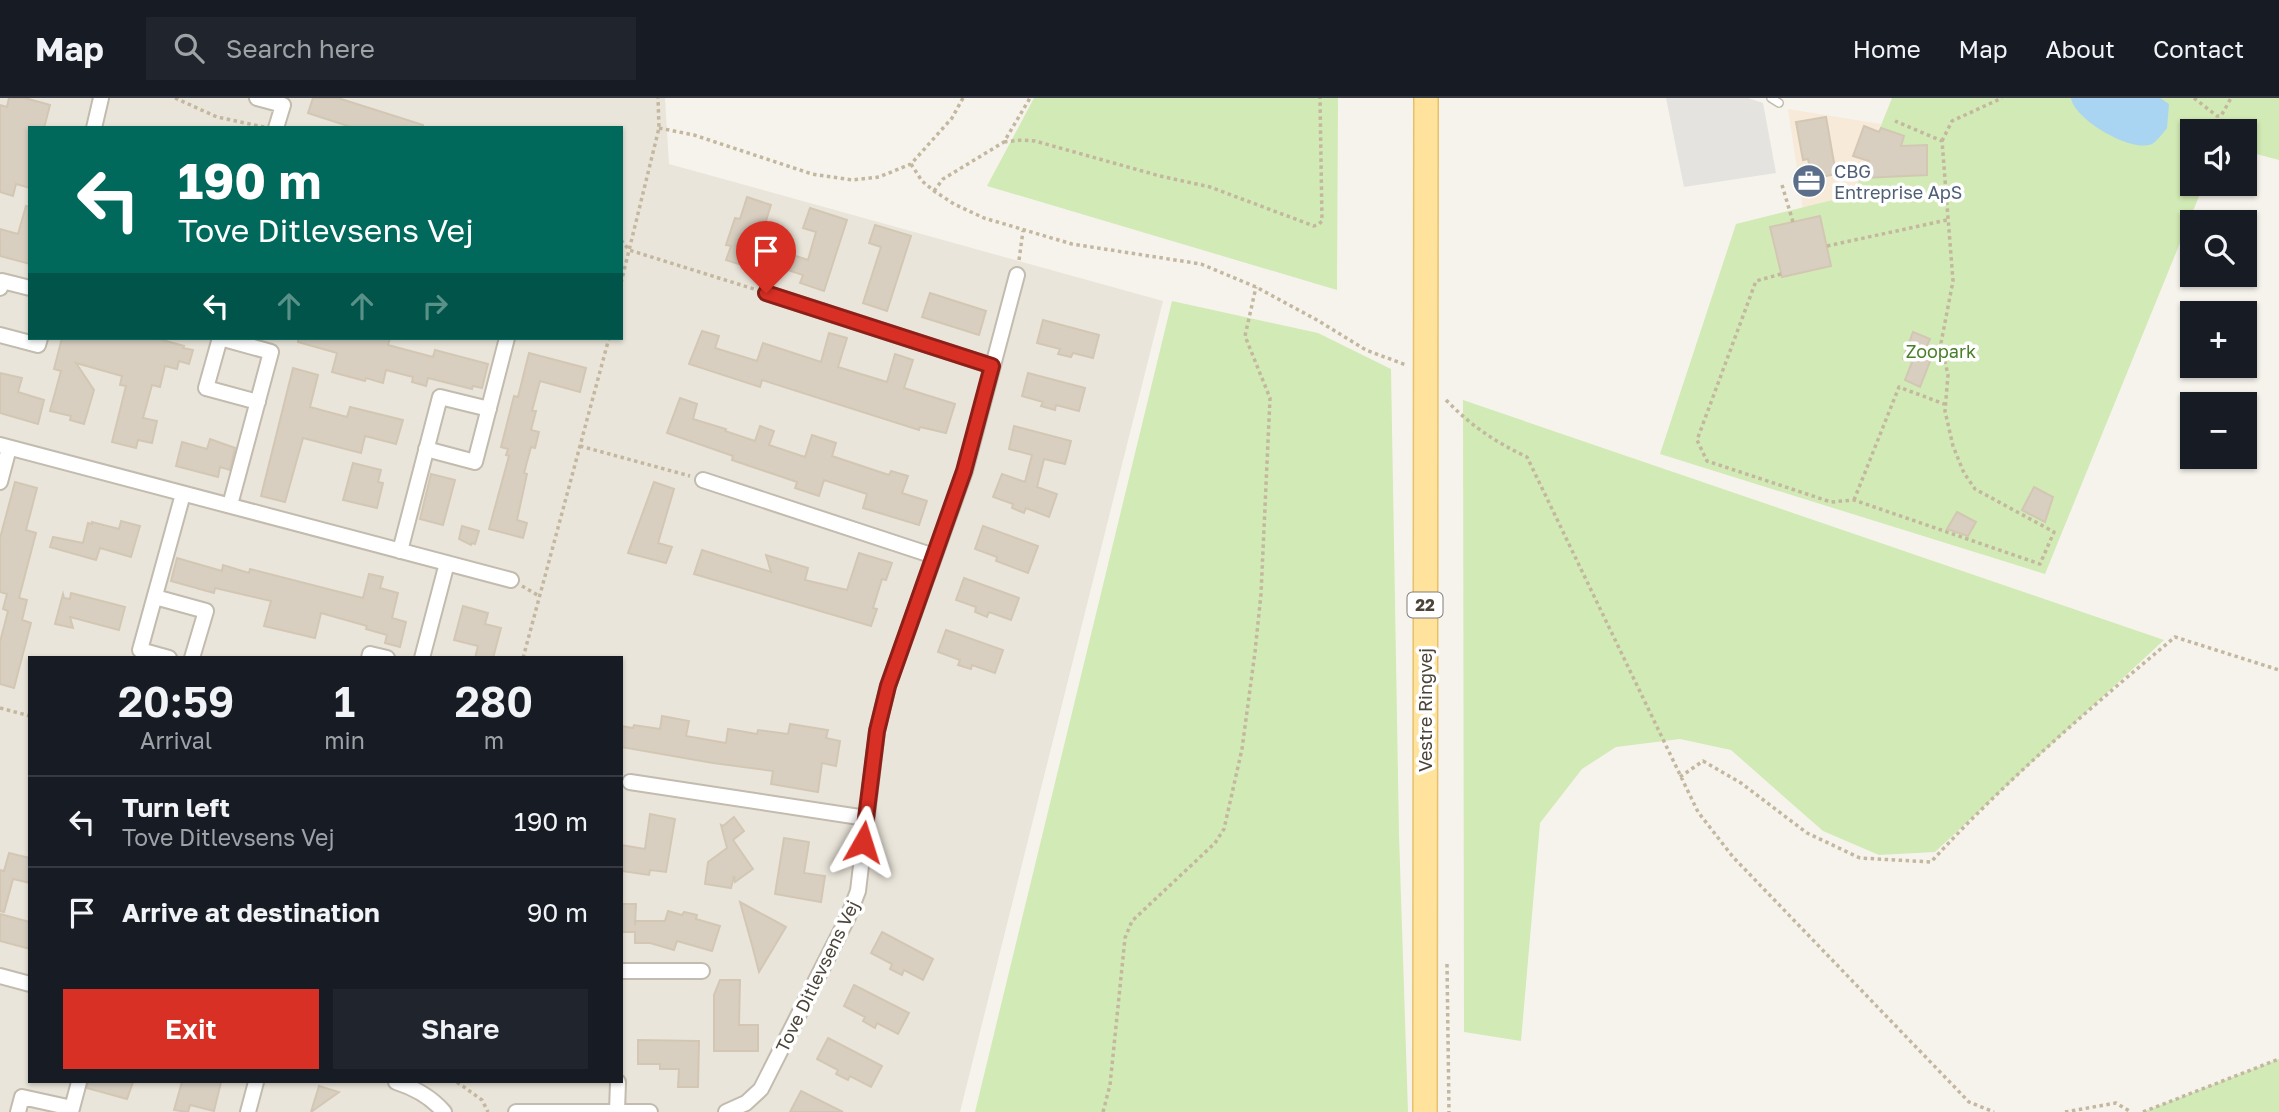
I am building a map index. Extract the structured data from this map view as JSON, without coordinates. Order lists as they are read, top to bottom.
{
  "streets": {
    "main road": ["22", "Vestre Ringvej"],
    "street": ["Tove Ditlevsens Vej"]
  },
  "parks": ["Zoopark"],
  "places": {
    "office": ["CBG Entreprise ApS"]
  },
  "page": {
    "header": "Map",
    "search": "Search here",
    "nav": [
      "Home",
      "Map",
      "About",
      "Contact"
    ],
    "map_buttons": ["+", "−"],
    "turn": ["190 m", "Tove Ditlevsens Vej"],
    "eta": [
      "20:59",
      "Arrival",
      "1",
      "min",
      "280",
      "m"
    ],
    "list": [
      {
        "name": "Turn left",
        "note": "Tove Ditlevsens Vej",
        "value": "190 m"
      },
      {
        "name": "Arrive at destination",
        "value": "90 m"
      }
    ],
    "buttons": ["Exit", "Share"]
  }
}
